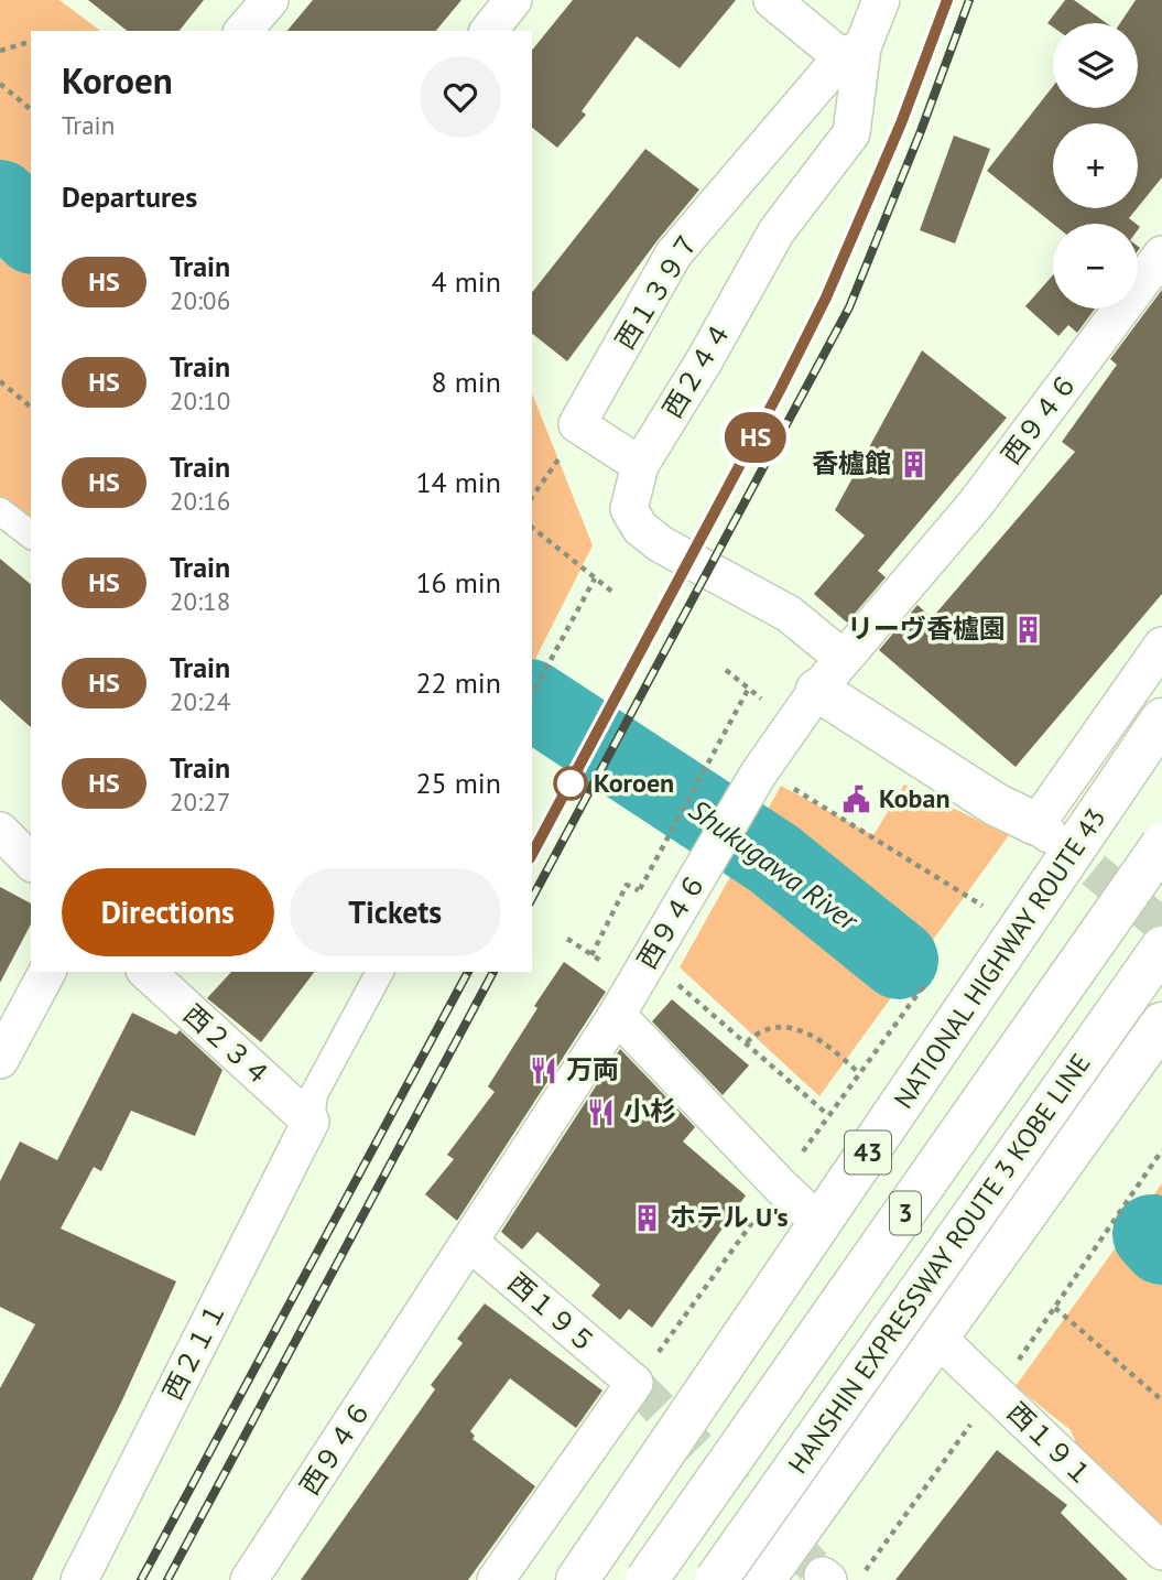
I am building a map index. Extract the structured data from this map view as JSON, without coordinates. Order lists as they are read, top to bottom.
{
  "streets": {
    "main road": [
      "NATIONAL HIGHWAY ROUTE 43",
      "43",
      "3",
      "HANSHIN EXPRESSWAY ROUTE 3 KOBE LINE"
    ],
    "street": [
      "西１３９７",
      "西２４４",
      "西９４６",
      "西２３４",
      "西１９５",
      "西２１１",
      "西１９１"
    ]
  },
  "crossings": [
    ["西１３９７", "西２４４"],
    ["西２４４", "西９４６"],
    ["西９４６", "西１９５"],
    ["西２３４", "西２１１"]
  ],
  "water": ["Shukugawa River"],
  "places": {
    "building": ["香櫨館", "リーヴ香櫨園", "ホテル U's"],
    "other": ["Koroen"],
    "public building": ["Koban"],
    "restaurant": ["万両", "小杉"]
  },
  "page": {
    "on_map": "HS",
    "map_buttons": ["+", "−"],
    "heading": [
      ["Koroen", "Train"],
      "Departures"
    ],
    "list": [
      {
        "mark": "HS",
        "name": "Train",
        "note": "20:06",
        "value": "4 min"
      },
      {
        "mark": "HS",
        "name": "Train",
        "note": "20:10",
        "value": "8 min"
      },
      {
        "mark": "HS",
        "name": "Train",
        "note": "20:16",
        "value": "14 min"
      },
      {
        "mark": "HS",
        "name": "Train",
        "note": "20:18",
        "value": "16 min"
      },
      {
        "mark": "HS",
        "name": "Train",
        "note": "20:24",
        "value": "22 min"
      },
      {
        "mark": "HS",
        "name": "Train",
        "note": "20:27",
        "value": "25 min"
      }
    ],
    "buttons": ["Directions", "Tickets"]
  }
}
